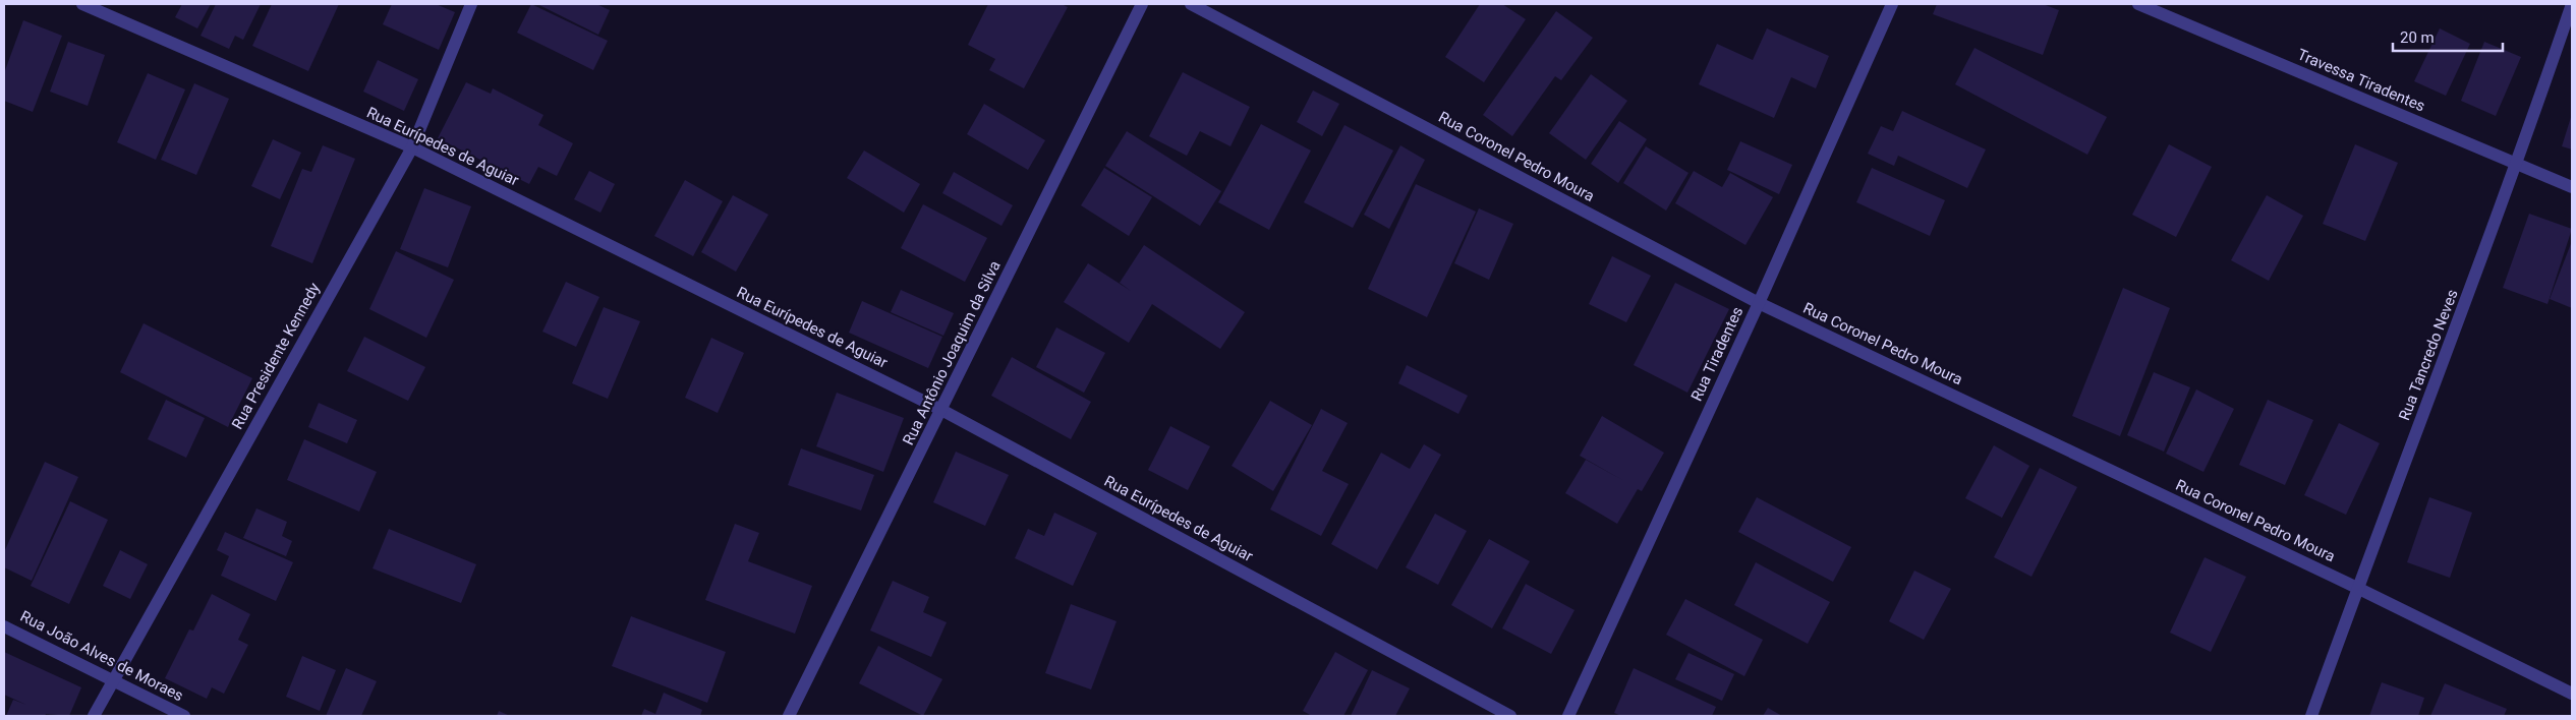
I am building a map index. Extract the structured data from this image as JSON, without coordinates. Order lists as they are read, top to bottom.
{
  "streets": {
    "street": [
      "Travessa Tiradentes",
      "Rua Eurípedes de Aguiar",
      "Rua Coronel Pedro Moura",
      "Rua Antônio Joaquim da Silva",
      "Rua Tiradentes",
      "Rua Tancredo Neves",
      "Rua Presidente Kennedy",
      "Rua João Alves de Moraes"
    ]
  },
  "crossings": [
    ["Travessa Tiradentes", "Rua Tancredo Neves"],
    ["Rua Eurípedes de Aguiar", "Rua Antônio Joaquim da Silva"],
    ["Rua Eurípedes de Aguiar", "Rua Presidente Kennedy"],
    ["Rua Coronel Pedro Moura", "Rua Tiradentes"],
    ["Rua Coronel Pedro Moura", "Rua Tancredo Neves"],
    ["Rua Presidente Kennedy", "Rua João Alves de Moraes"]
  ],
  "scale_bar": "20 m"
}
